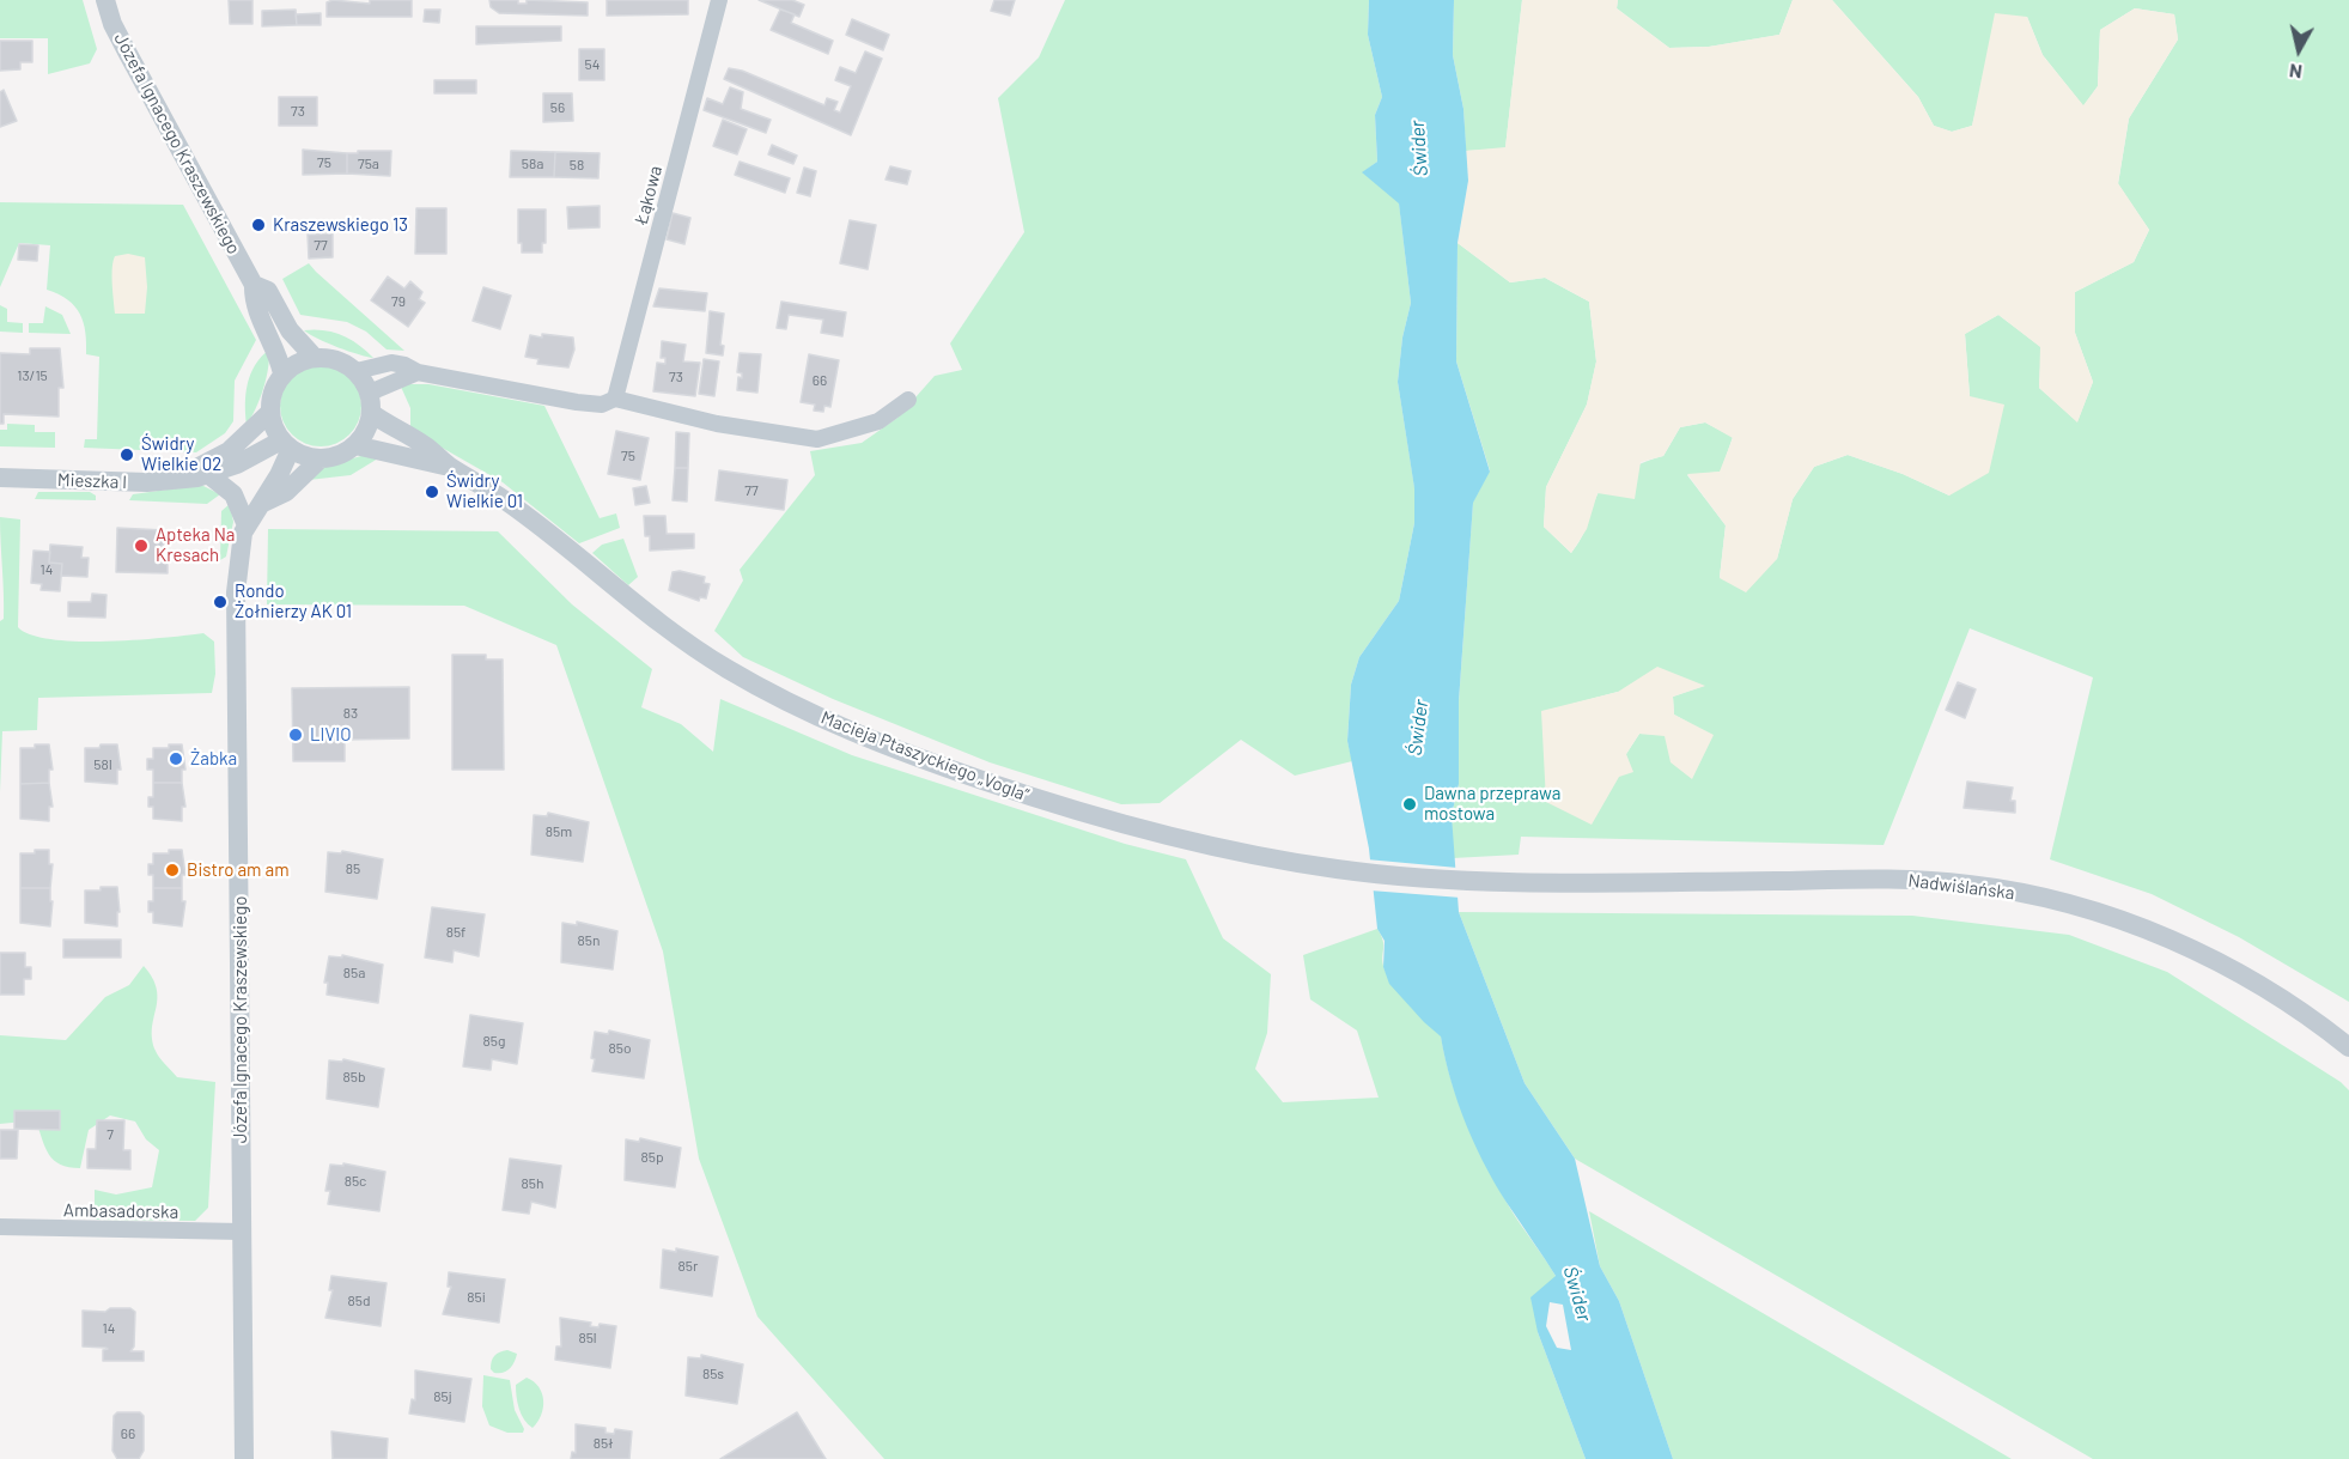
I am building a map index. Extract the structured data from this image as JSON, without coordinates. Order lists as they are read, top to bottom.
{
  "streets": {
    "street": [
      "Józefa Ignacego Kraszewskiego",
      "Łąkowa",
      "Mieszka I",
      "Macieja Ptaszyckiego „Vogla”",
      "Nadwiślańska",
      "Ambasadorska"
    ]
  },
  "crossings": [
    ["Józefa Ignacego Kraszewskiego", "Mieszka I"],
    ["Józefa Ignacego Kraszewskiego", "Macieja Ptaszyckiego „Vogla”"],
    ["Józefa Ignacego Kraszewskiego", "Ambasadorska"],
    ["Mieszka I", "Macieja Ptaszyckiego „Vogla”"],
    ["Macieja Ptaszyckiego „Vogla”", "Nadwiślańska"]
  ],
  "water": ["Świder"],
  "places": [
    "Kraszewskiego 13",
    "Świdry Wielkie 02",
    "Świdry Wielkie 01",
    "Apteka Na Kresach",
    "Rondo Żołnierzy AK 01",
    "LIVIO",
    "Żabka",
    "Dawna przeprawa mostowa",
    "Bistro am am"
  ],
  "house_numbers": [
    "54",
    "56",
    "73",
    "75",
    "75a",
    "58a",
    "58",
    "77",
    "79",
    "13/15",
    "73",
    "66",
    "75",
    "77",
    "14",
    "83",
    "58I",
    "85m",
    "85",
    "85f",
    "85n",
    "85a",
    "85g",
    "85o",
    "85b",
    "7",
    "85p",
    "85c",
    "85h",
    "85r",
    "85i",
    "85d",
    "14",
    "85l",
    "85s",
    "85j",
    "66",
    "85ł"
  ],
  "north": "bottom"
}
